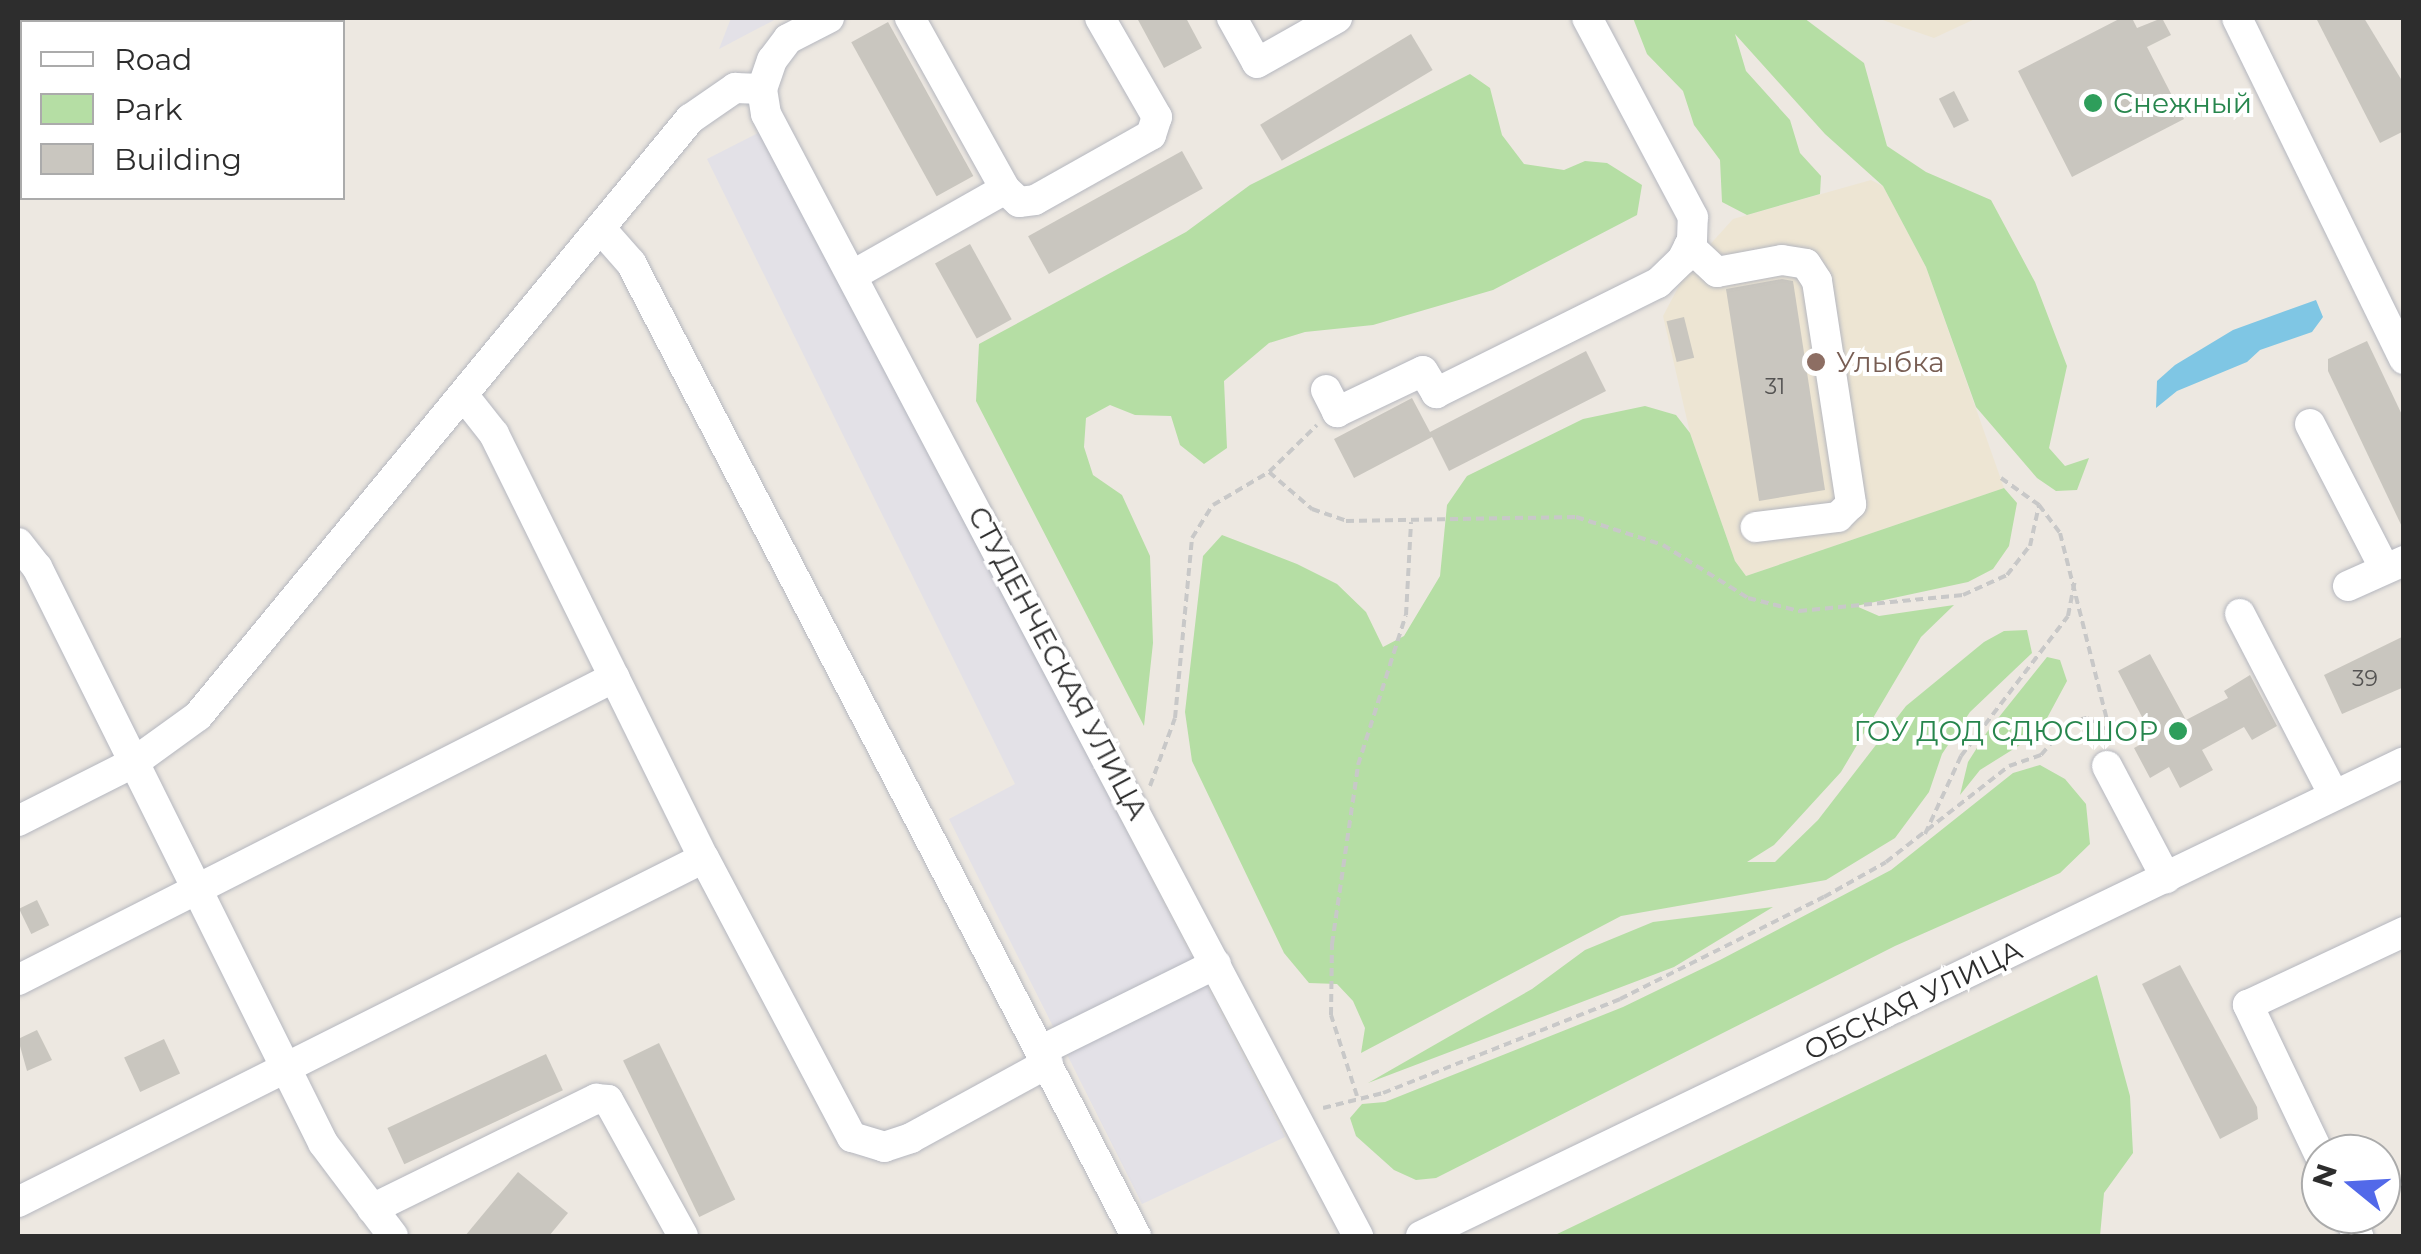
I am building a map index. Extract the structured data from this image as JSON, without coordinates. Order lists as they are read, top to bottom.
{
  "streets": {
    "street": ["СТУДЕНЧЕСКАЯ УЛИЦА", "ОБСКАЯ УЛИЦА"]
  },
  "places": ["Снежный", "Улыбка", "ГОУ ДОД СДЮСШОР"],
  "house_numbers": ["31", "39"],
  "legend": ["Road", "Park", "Building"],
  "north": "left"
}
